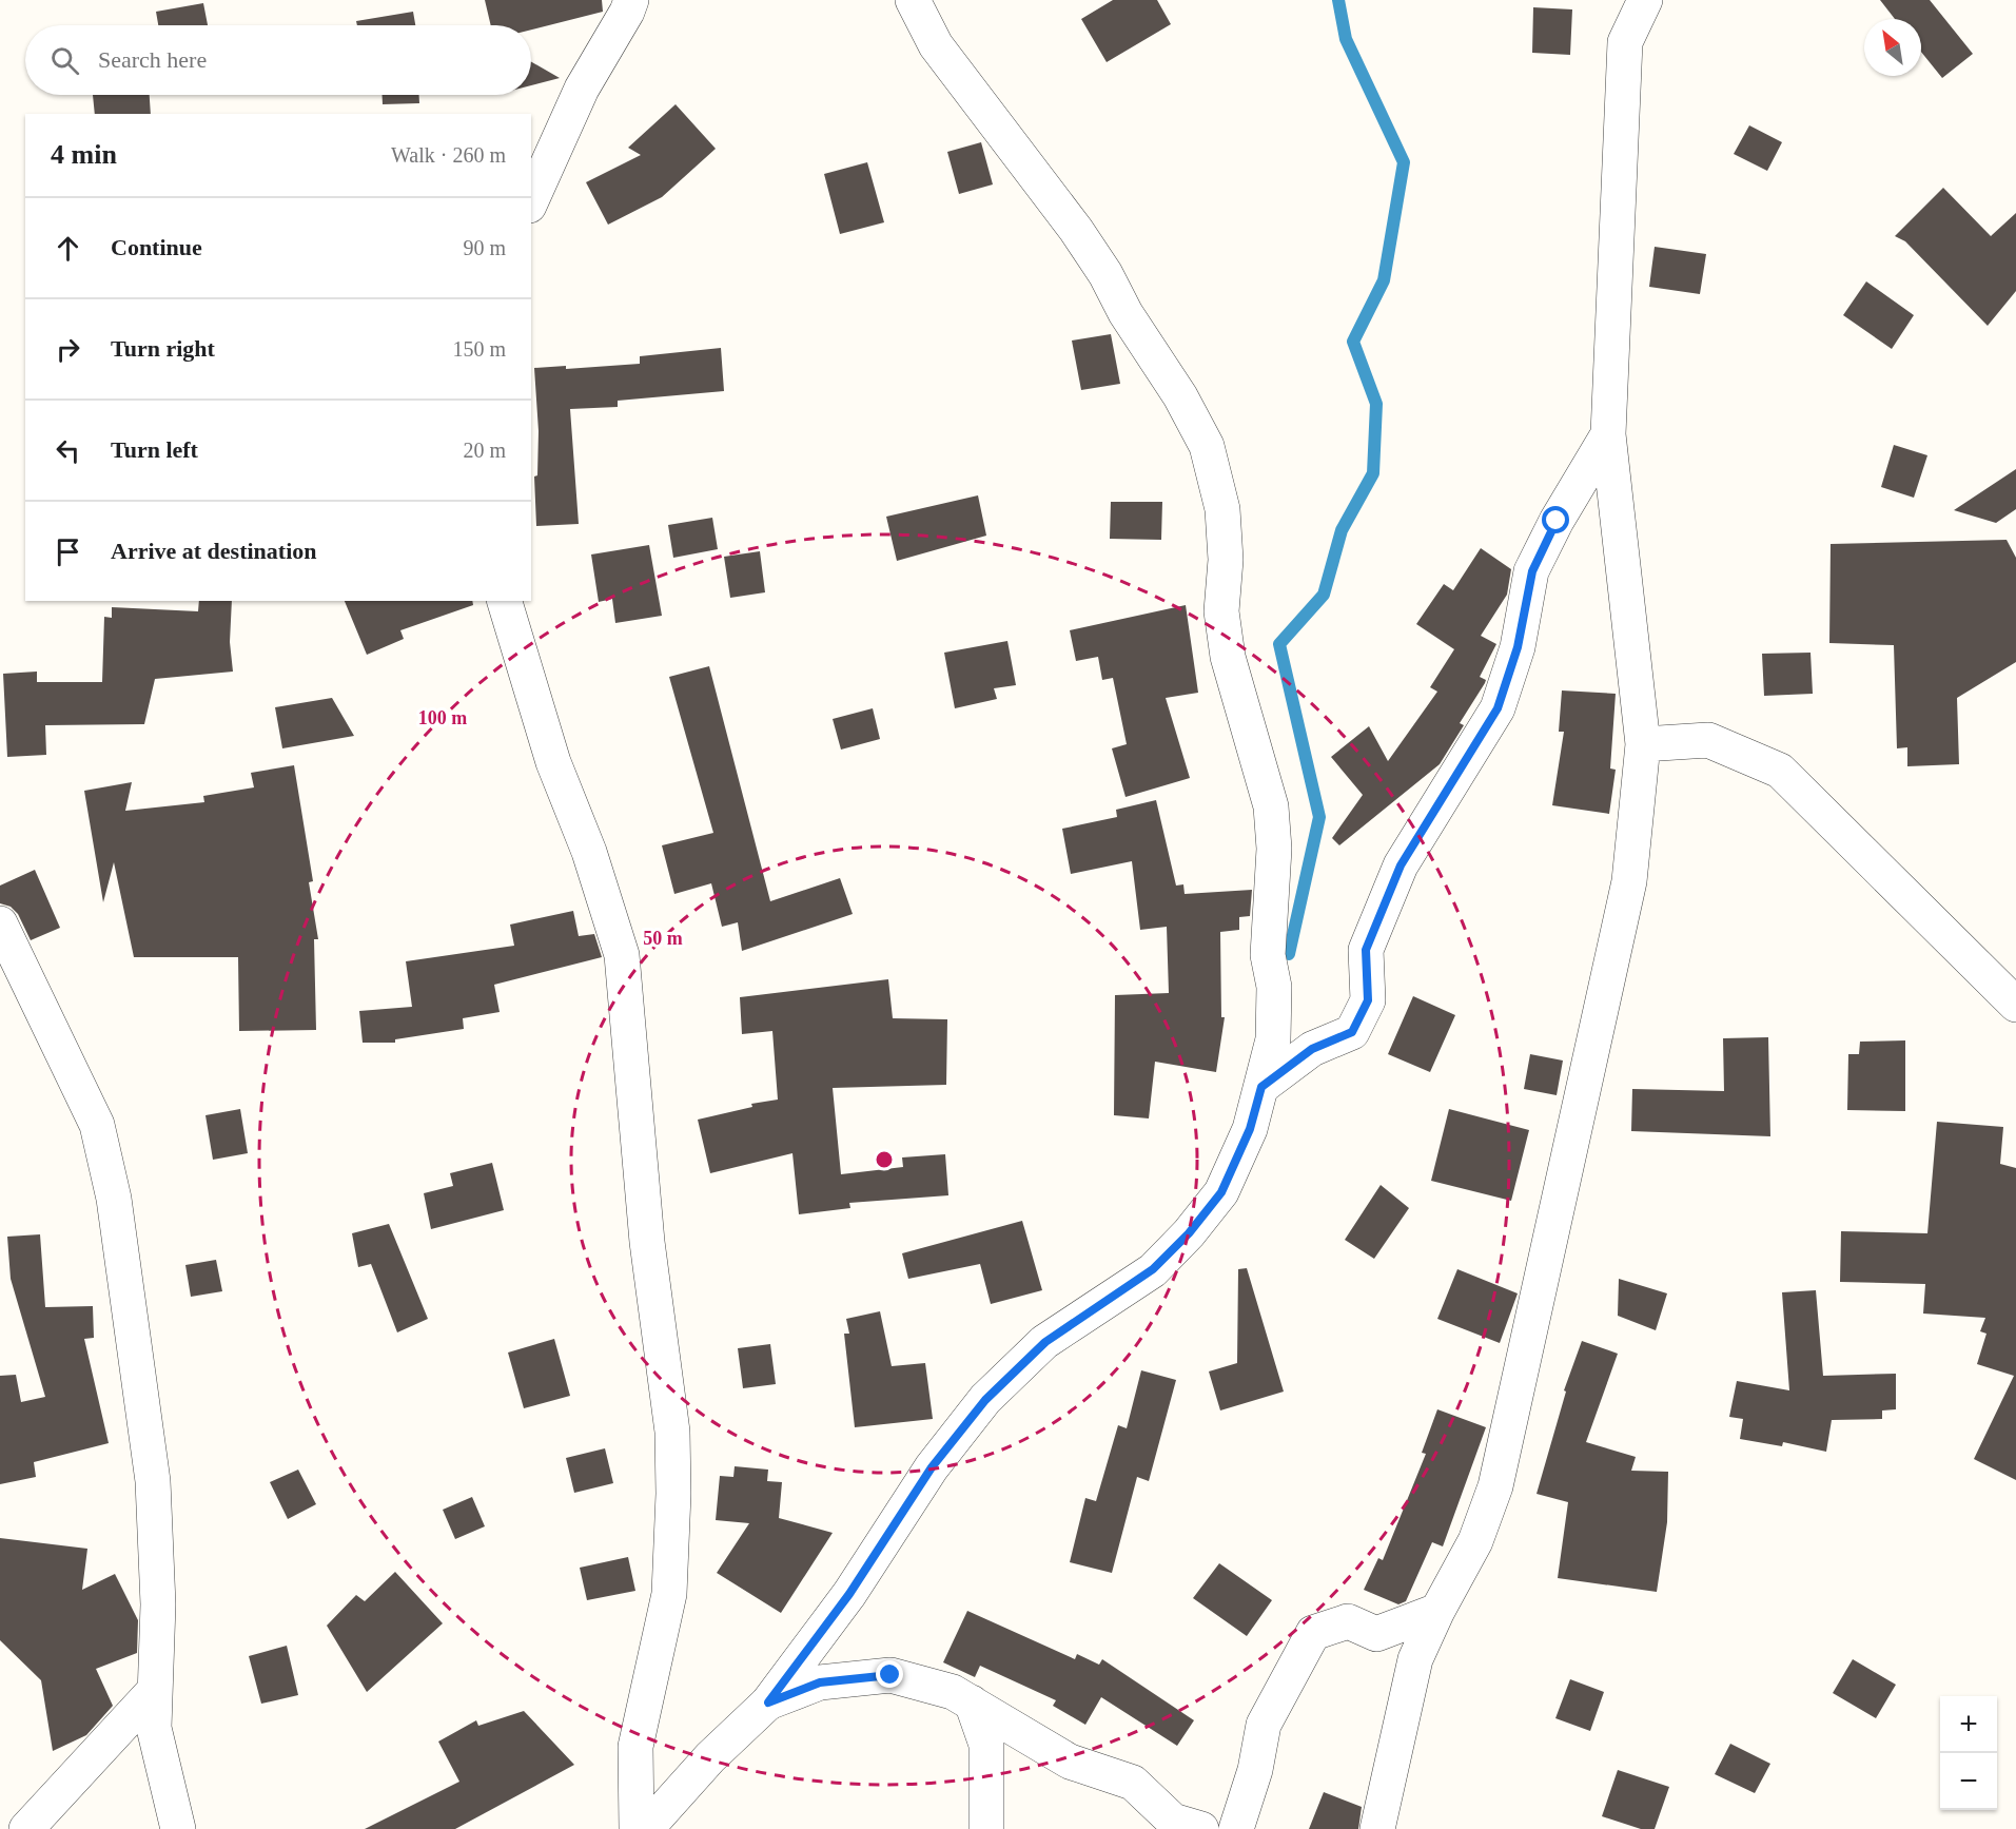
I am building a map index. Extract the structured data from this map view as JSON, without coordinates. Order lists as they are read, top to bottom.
{
  "north": "top left",
  "page": {
    "search": "Search here",
    "heading": ["4 min", "Walk · 260 m"],
    "list": [
      ["Continue", "90 m"],
      ["Turn right", "150 m"],
      ["Turn left", "20 m"],
      "Arrive at destination"
    ],
    "map_buttons": ["+", "−"]
  },
  "rings": ["100 m", "50 m"]
}
